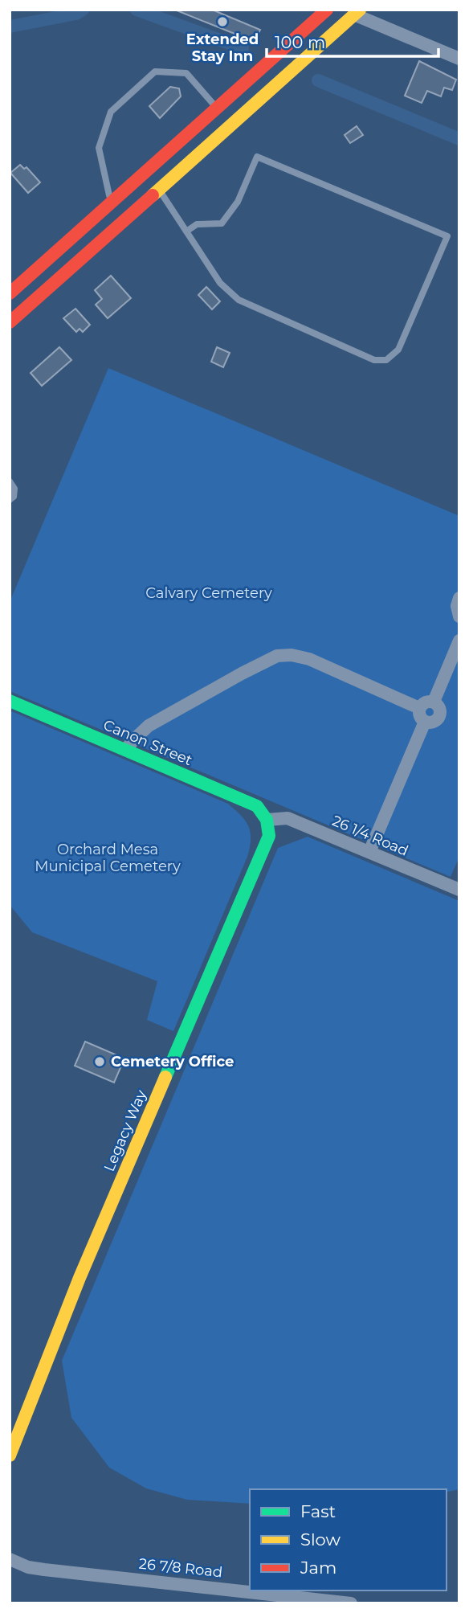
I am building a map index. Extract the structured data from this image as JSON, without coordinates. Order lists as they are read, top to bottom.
{
  "streets": {
    "main road": ["Canon Street", "Legacy Way"],
    "street": ["26 1/4 Road", "26 7/8 Road"]
  },
  "crossings": [
    ["Canon Street", "26 1/4 Road"],
    ["Canon Street", "Legacy Way"],
    ["26 1/4 Road", "Legacy Way"]
  ],
  "parks": ["Calvary Cemetery", "Orchard Mesa Municipal Cemetery"],
  "places": ["Extended Stay Inn", "Cemetery Office"],
  "legend": ["Fast", "Slow", "Jam"],
  "scale_bar": "100 m"
}
